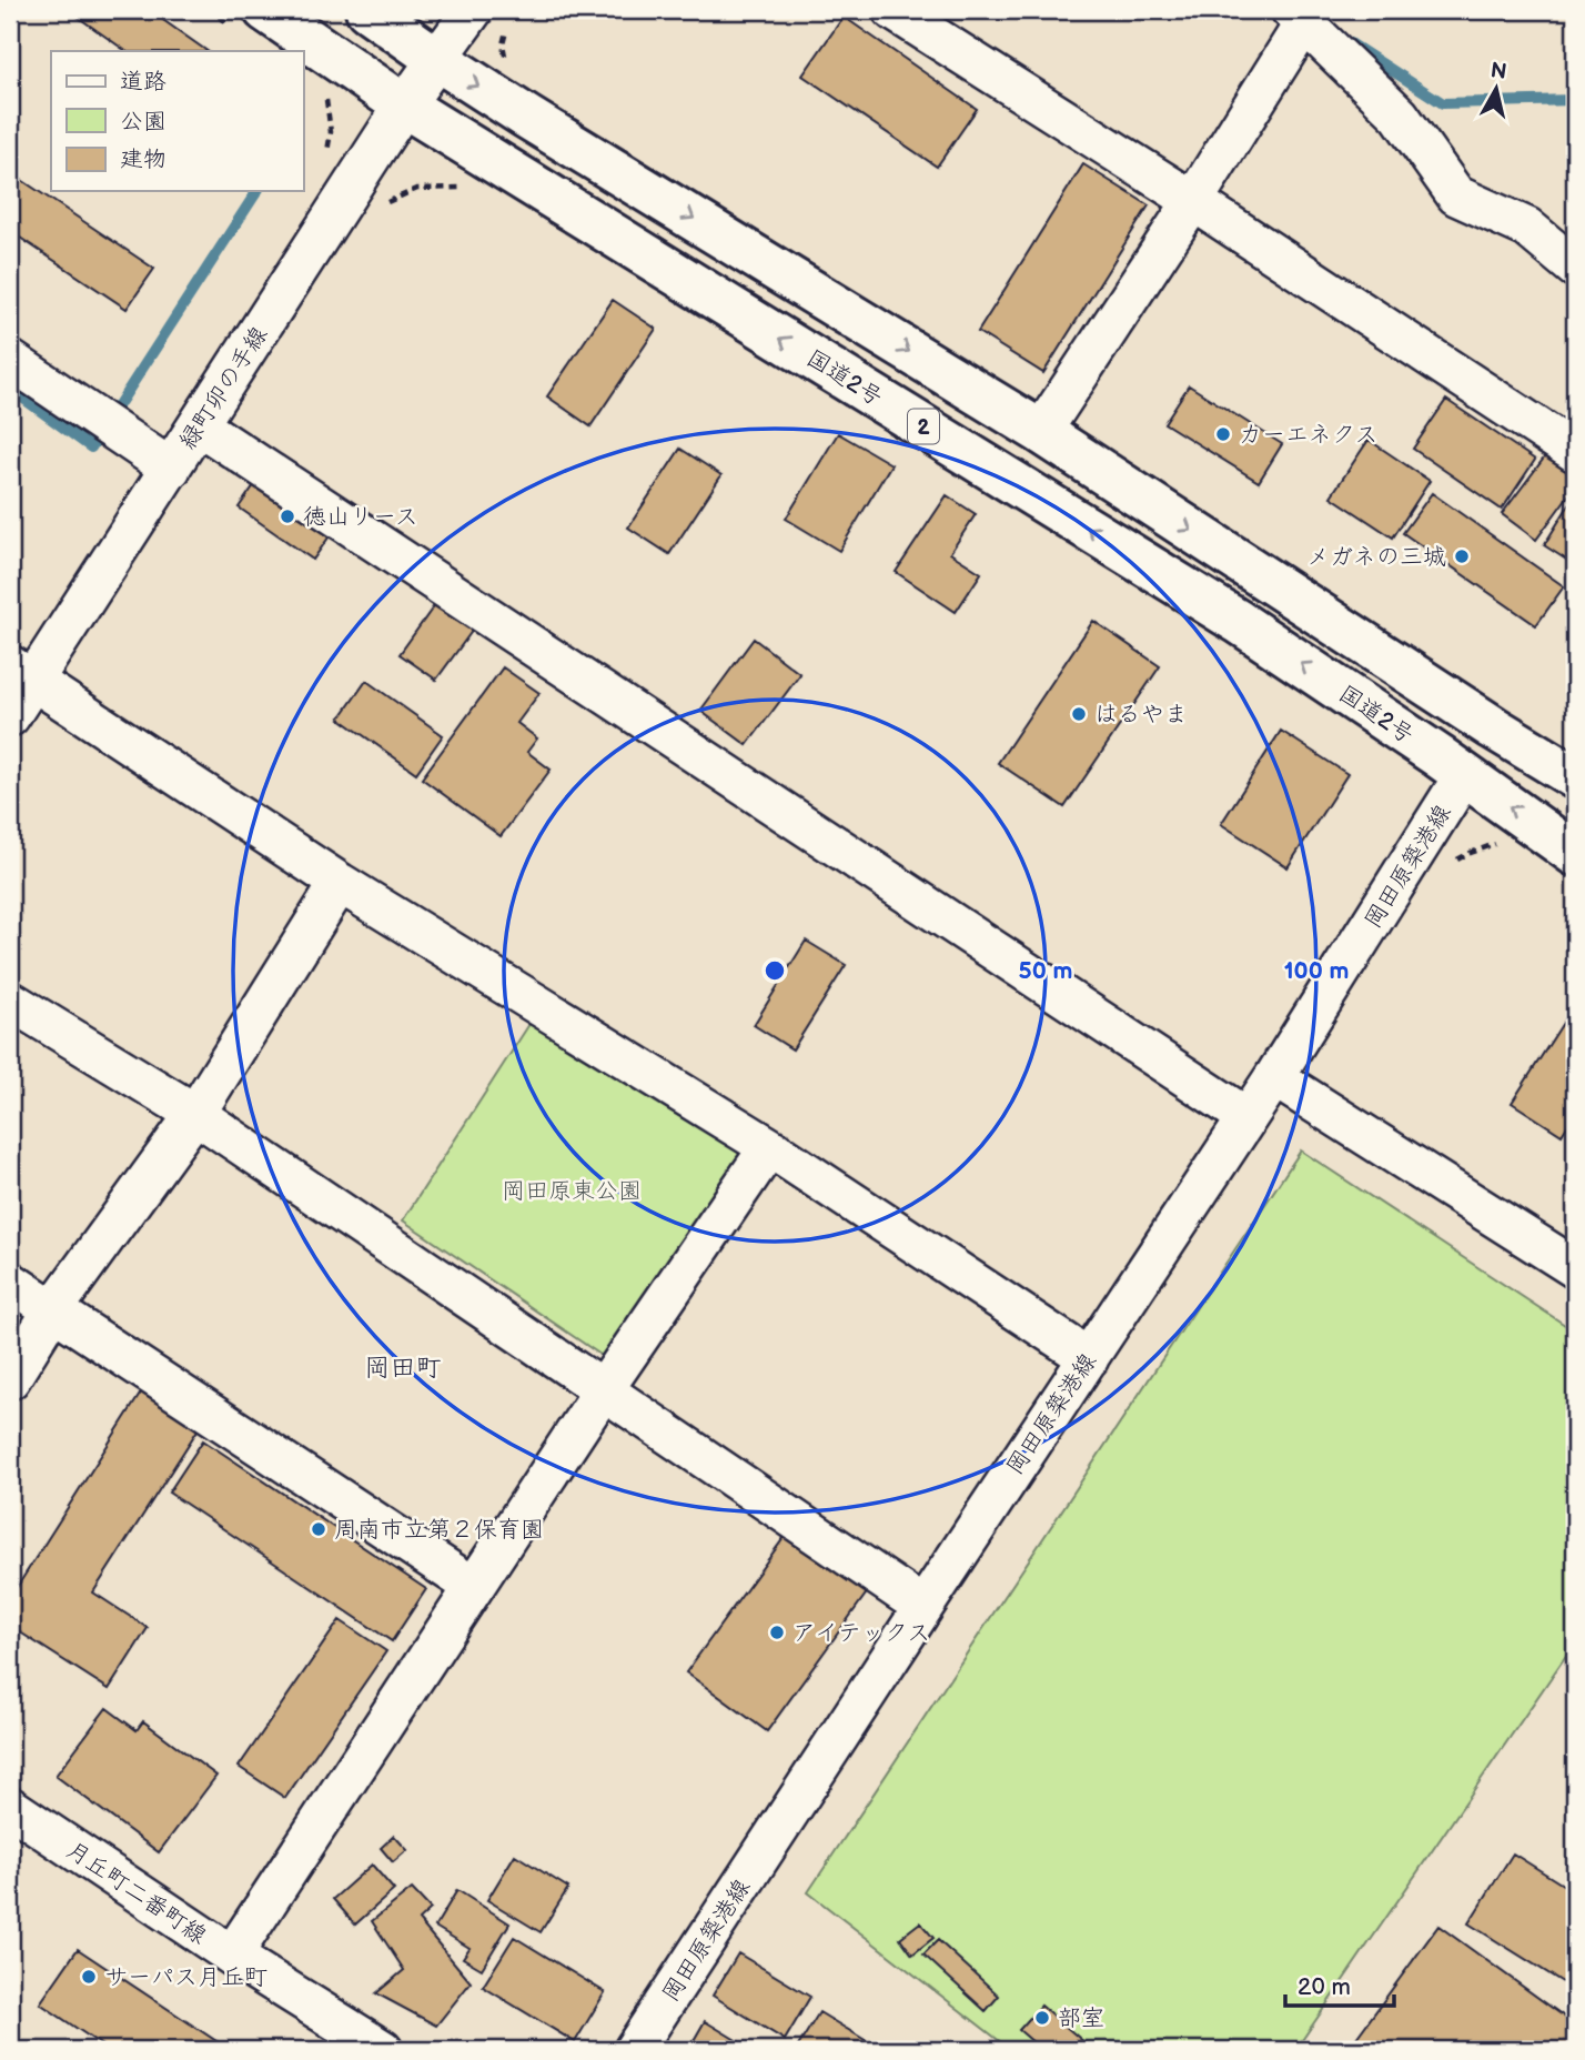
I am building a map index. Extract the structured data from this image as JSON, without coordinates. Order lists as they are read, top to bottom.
{
  "streets": {
    "highway": ["国道2号", "2"],
    "street": ["緑町卯の手線", "岡田原築港線", "月丘町二番町線"]
  },
  "crossings": [
    ["国道2号", "緑町卯の手線"],
    ["国道2号", "岡田原築港線"],
    ["緑町卯の手線", "2"]
  ],
  "districts": ["岡田町"],
  "parks": ["岡田原東公園"],
  "places": [
    "カーエネクス",
    "徳山リース",
    "メガネの三城",
    "はるやま",
    "周南市立第２保育園",
    "アイテックス",
    "サーパス月丘町",
    "部室"
  ],
  "legend": ["道路", "公園", "建物"],
  "scale_bar": "20 m",
  "north": "top",
  "rings": ["50 m", "100 m"]
}
